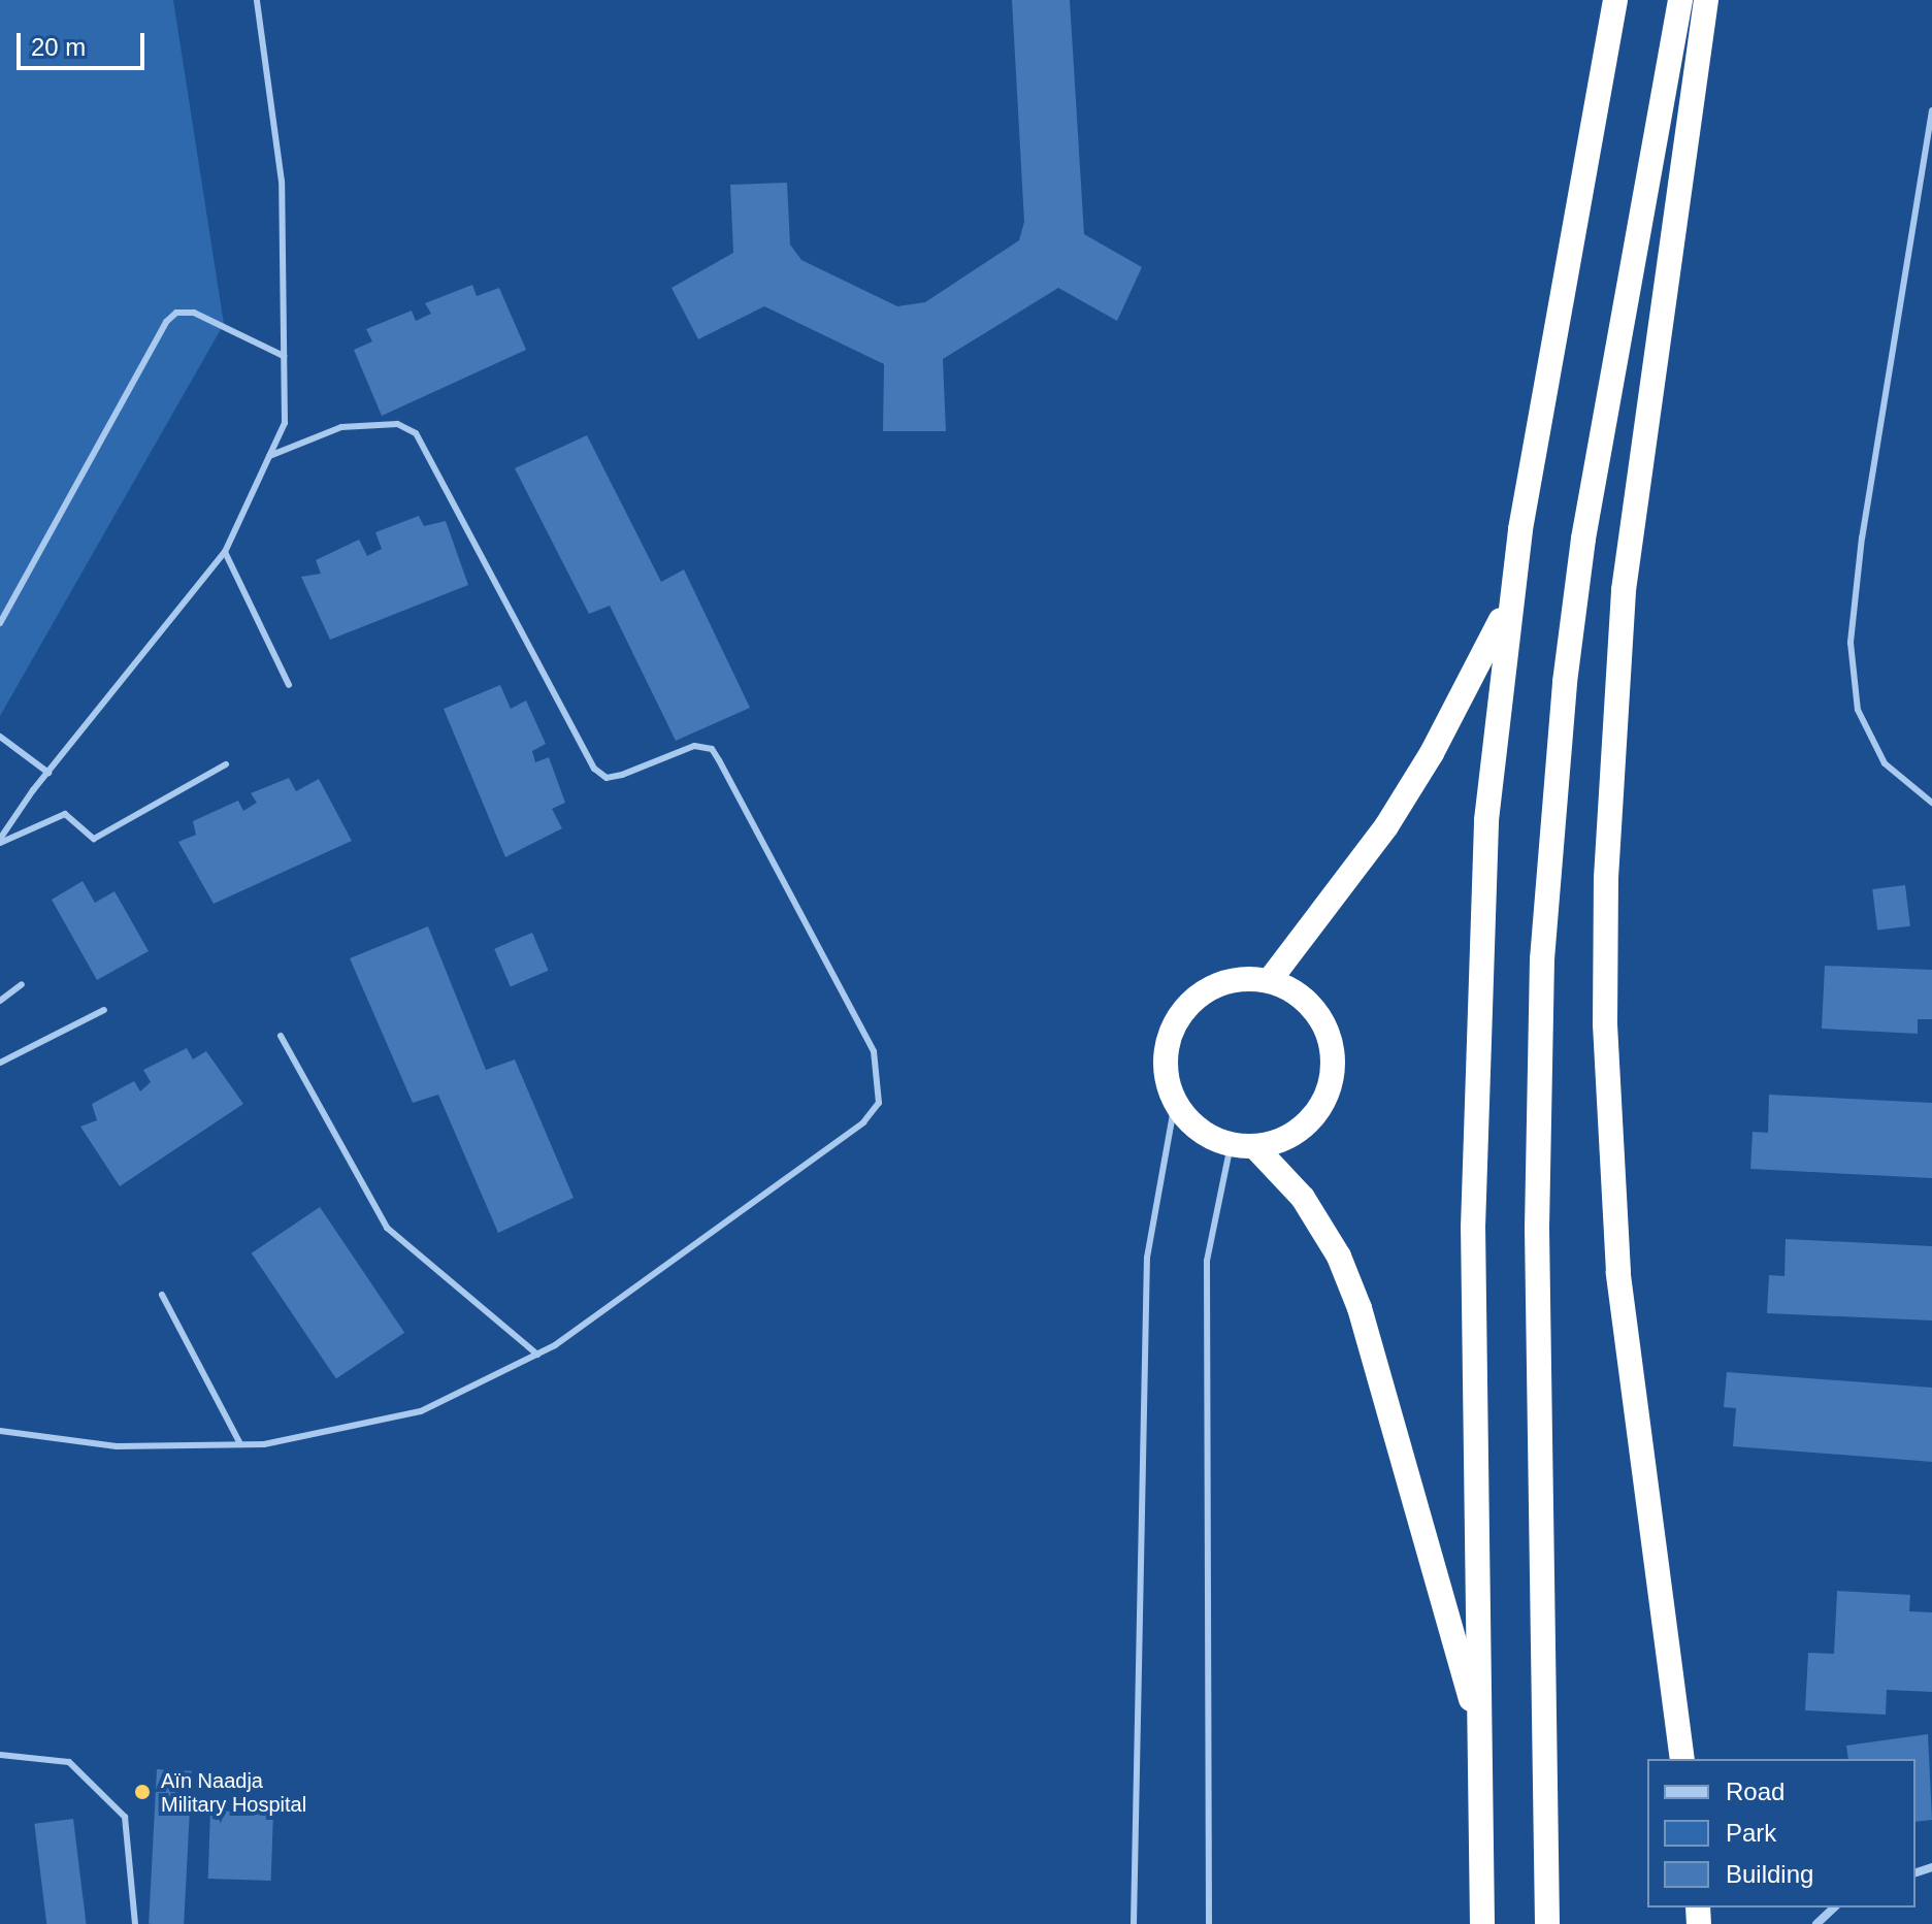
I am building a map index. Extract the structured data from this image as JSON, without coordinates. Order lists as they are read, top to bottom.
{
  "places": ["Aïn Naadja Military Hospital"],
  "legend": ["Road", "Park", "Building"],
  "scale_bar": "20 m"
}
